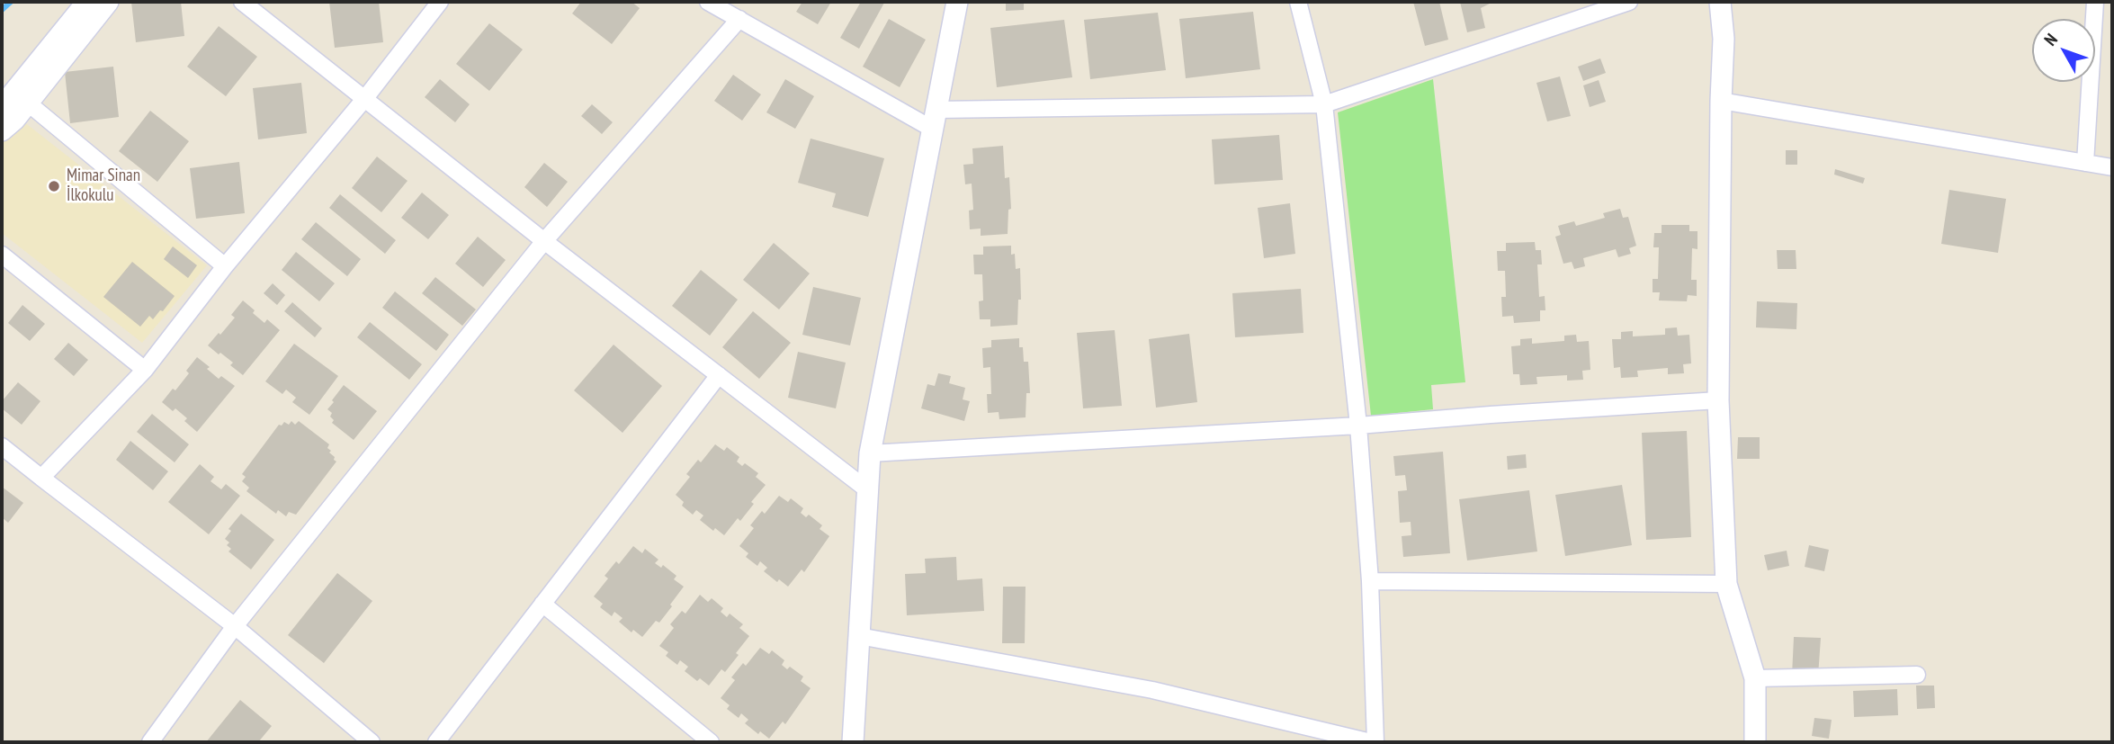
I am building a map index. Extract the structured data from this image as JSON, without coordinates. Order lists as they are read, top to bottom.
{
  "places": ["Mimar Sinan İlkokulu"],
  "north": "top left"
}
